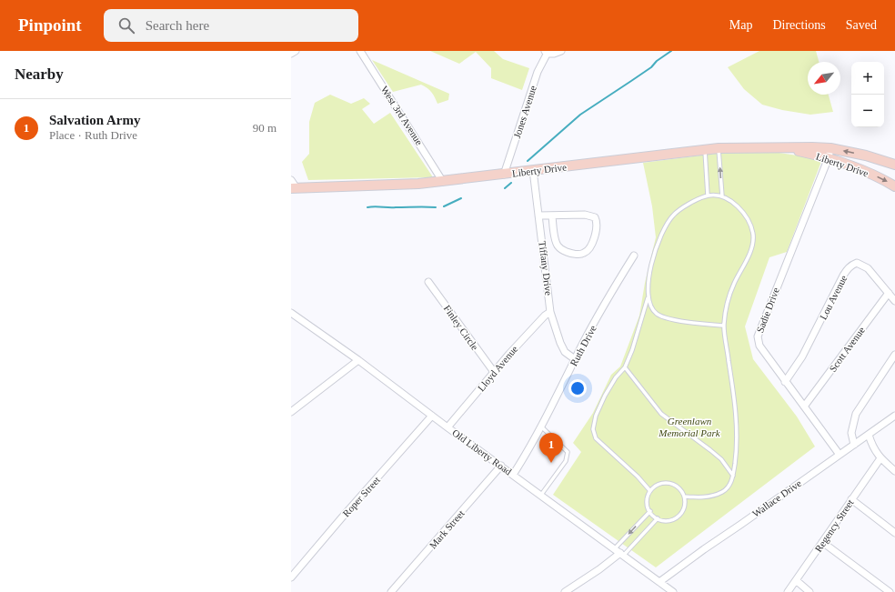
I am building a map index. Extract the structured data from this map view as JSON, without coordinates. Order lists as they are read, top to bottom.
{
  "streets": {
    "main road": ["Liberty Drive"],
    "street": [
      "Jones Avenue",
      "West 3rd Avenue",
      "Tiffany Drive",
      "Lou Avenue",
      "Sadie Drive",
      "Finley Circle",
      "Ruth Drive",
      "Scott Avenue",
      "Lloyd Avenue",
      "Old Liberty Road",
      "Roper Street",
      "Wallace Drive",
      "Regency Street",
      "Mark Street"
    ]
  },
  "crossings": [
    ["Jones Avenue", "Liberty Drive"],
    ["West 3rd Avenue", "Liberty Drive"],
    ["Liberty Drive", "Tiffany Drive"],
    ["Liberty Drive", "Sadie Drive"],
    ["Tiffany Drive", "Ruth Drive"],
    ["Tiffany Drive", "Lloyd Avenue"],
    ["Lou Avenue", "Sadie Drive"],
    ["Lou Avenue", "Scott Avenue"],
    ["Sadie Drive", "Scott Avenue"],
    ["Sadie Drive", "Wallace Drive"],
    ["Finley Circle", "Lloyd Avenue"],
    ["Ruth Drive", "Old Liberty Road"],
    ["Lloyd Avenue", "Old Liberty Road"],
    ["Old Liberty Road", "Roper Street"],
    ["Old Liberty Road", "Wallace Drive"],
    ["Old Liberty Road", "Mark Street"]
  ],
  "parks": ["Greenlawn Memorial Park"],
  "north": "bottom left",
  "page": {
    "header": "Pinpoint",
    "search": "Search here",
    "nav": ["Map", "Directions", "Saved"],
    "heading": "Nearby",
    "map_buttons": ["+", "−"],
    "list": [
      {
        "mark": "1",
        "name": "Salvation Army",
        "note": "Place · Ruth Drive",
        "value": "90 m"
      }
    ],
    "pins": "1"
  }
}
